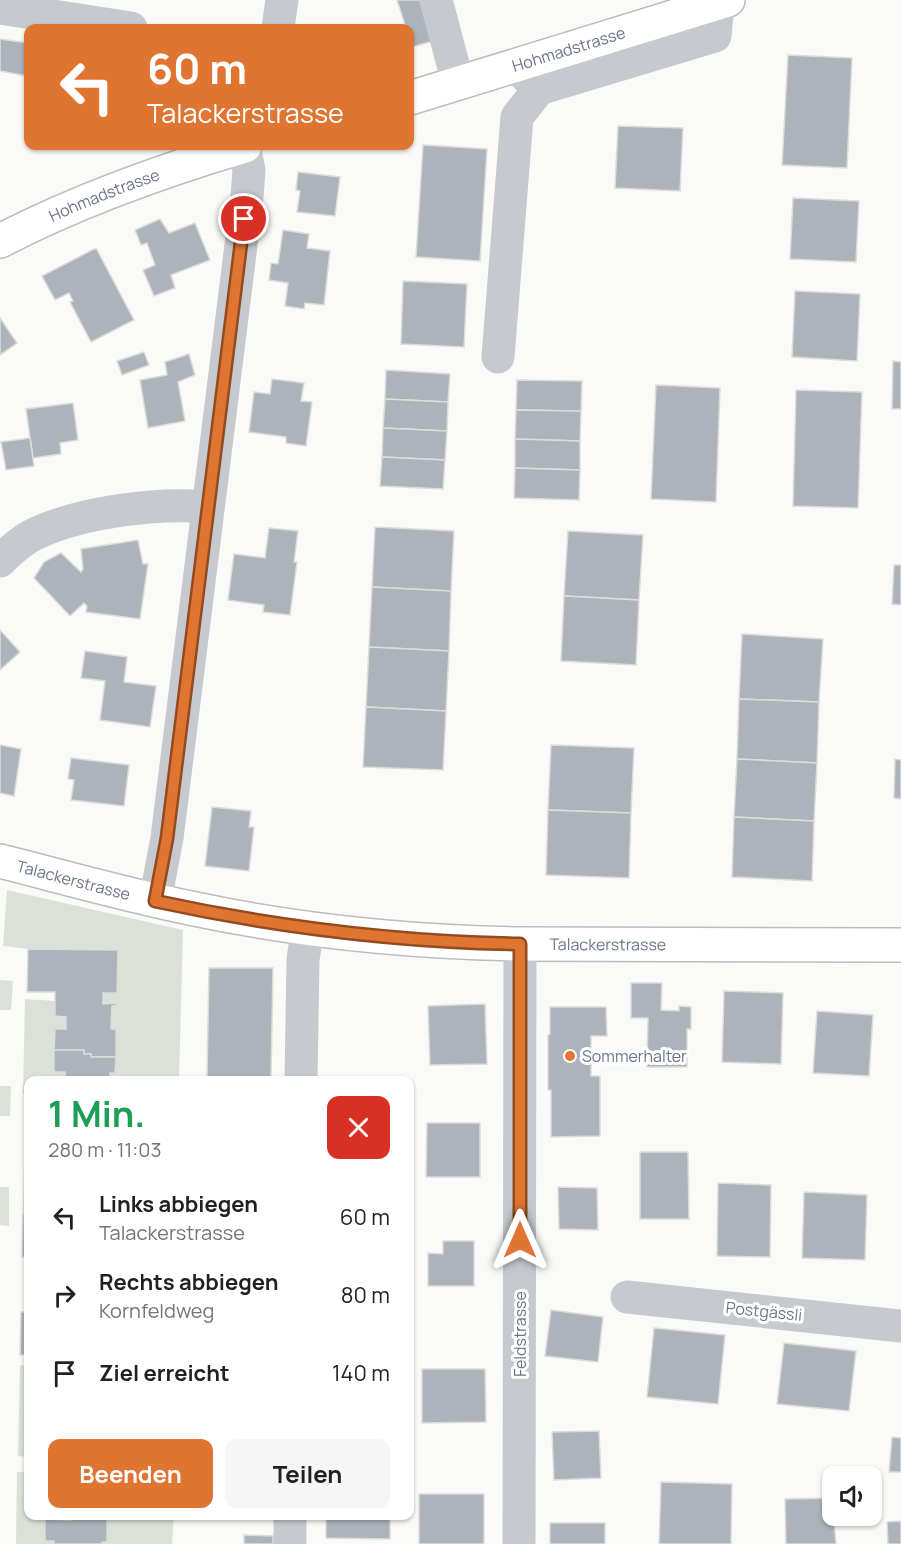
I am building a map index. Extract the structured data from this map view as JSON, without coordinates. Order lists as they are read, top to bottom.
{
  "streets": {
    "main road": ["Hohmadstrasse", "Talackerstrasse"],
    "street": ["Postgässli", "Feldstrasse"]
  },
  "crossings": [
    ["Talackerstrasse", "Feldstrasse"]
  ],
  "places": ["Sommerhalter"],
  "page": {
    "turn": ["60 m", "Talackerstrasse"],
    "heading": ["1 Min.", "280 m · 11:03"],
    "list": [
      {
        "name": "Links abbiegen",
        "note": "Talackerstrasse",
        "value": "60 m"
      },
      {
        "name": "Rechts abbiegen",
        "note": "Kornfeldweg",
        "value": "80 m"
      },
      {
        "name": "Ziel erreicht",
        "value": "140 m"
      }
    ],
    "buttons": ["Beenden", "Teilen"]
  }
}
